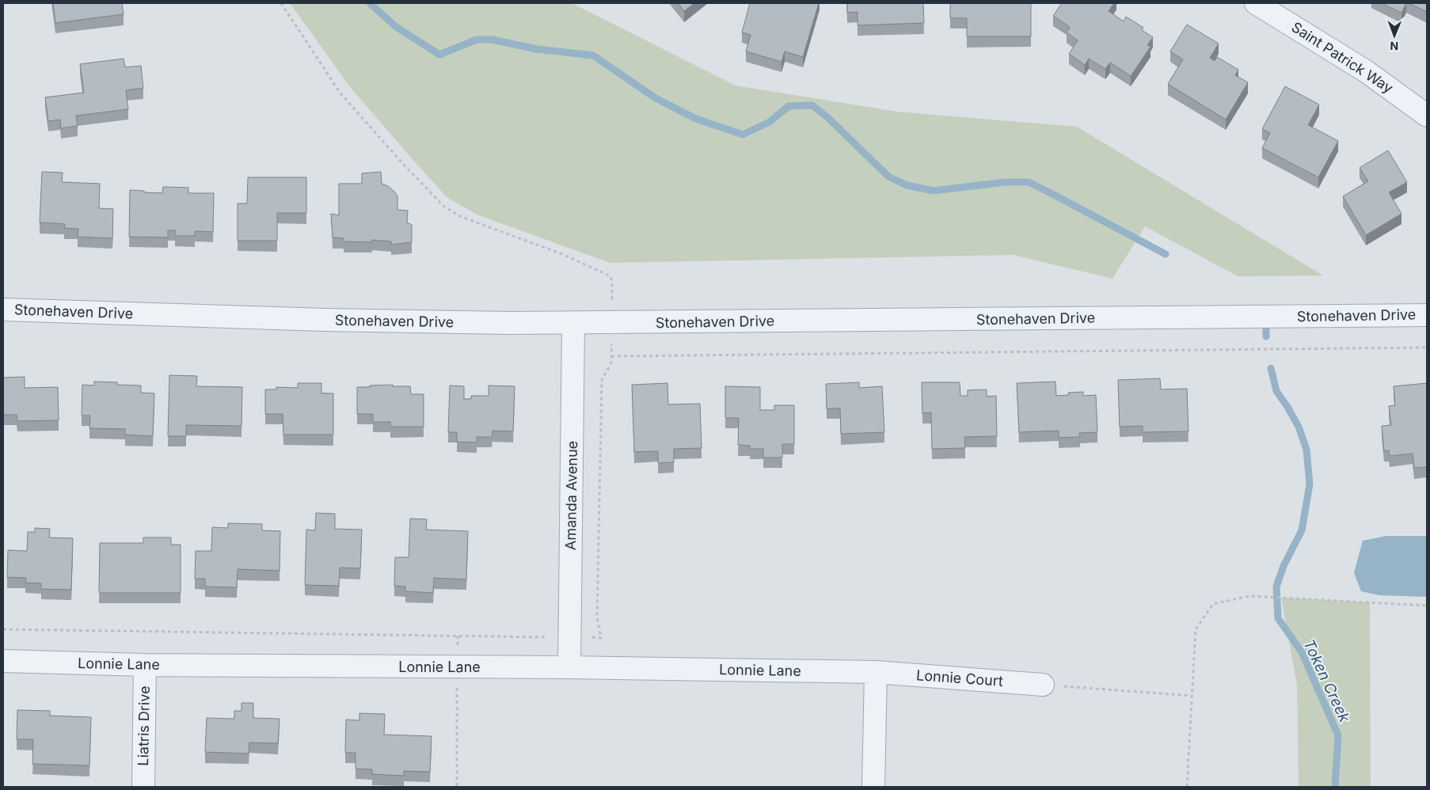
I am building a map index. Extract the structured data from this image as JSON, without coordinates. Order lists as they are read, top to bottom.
{
  "streets": {
    "street": [
      "Saint Patrick Way",
      "Stonehaven Drive",
      "Amanda Avenue",
      "Lonnie Lane",
      "Lonnie Court",
      "Liatris Drive"
    ]
  },
  "crossings": [
    ["Stonehaven Drive", "Amanda Avenue"],
    ["Amanda Avenue", "Lonnie Lane"],
    ["Lonnie Lane", "Lonnie Court"],
    ["Lonnie Lane", "Liatris Drive"]
  ],
  "water": ["Token Creek"],
  "north": "bottom"
}
